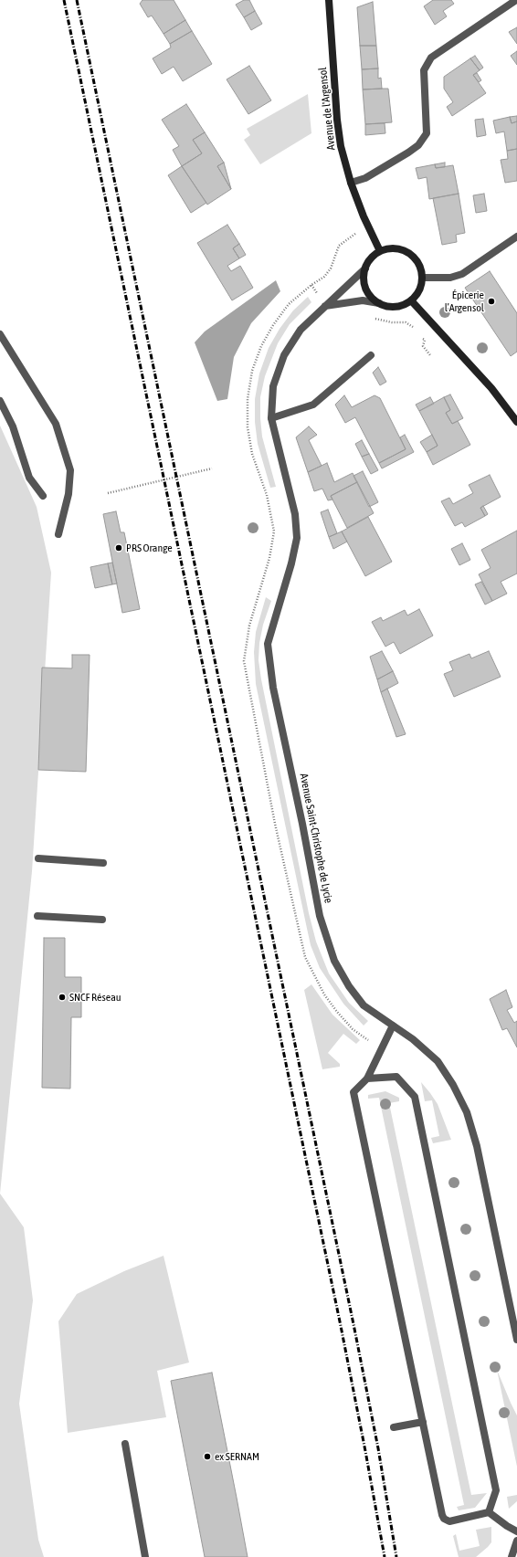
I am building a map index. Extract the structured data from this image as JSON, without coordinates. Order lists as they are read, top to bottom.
{
  "streets": {
    "street": ["Avenue de l'Argensol", "Avenue Saint-Christophe de Lycie"]
  },
  "crossings": [
    ["Avenue de l'Argensol", "Avenue Saint-Christophe de Lycie"]
  ],
  "places": [
    "Épicerie l’Argensol",
    "PRS Orange",
    "SNCF Réseau",
    "ex SERNAM"
  ]
}
